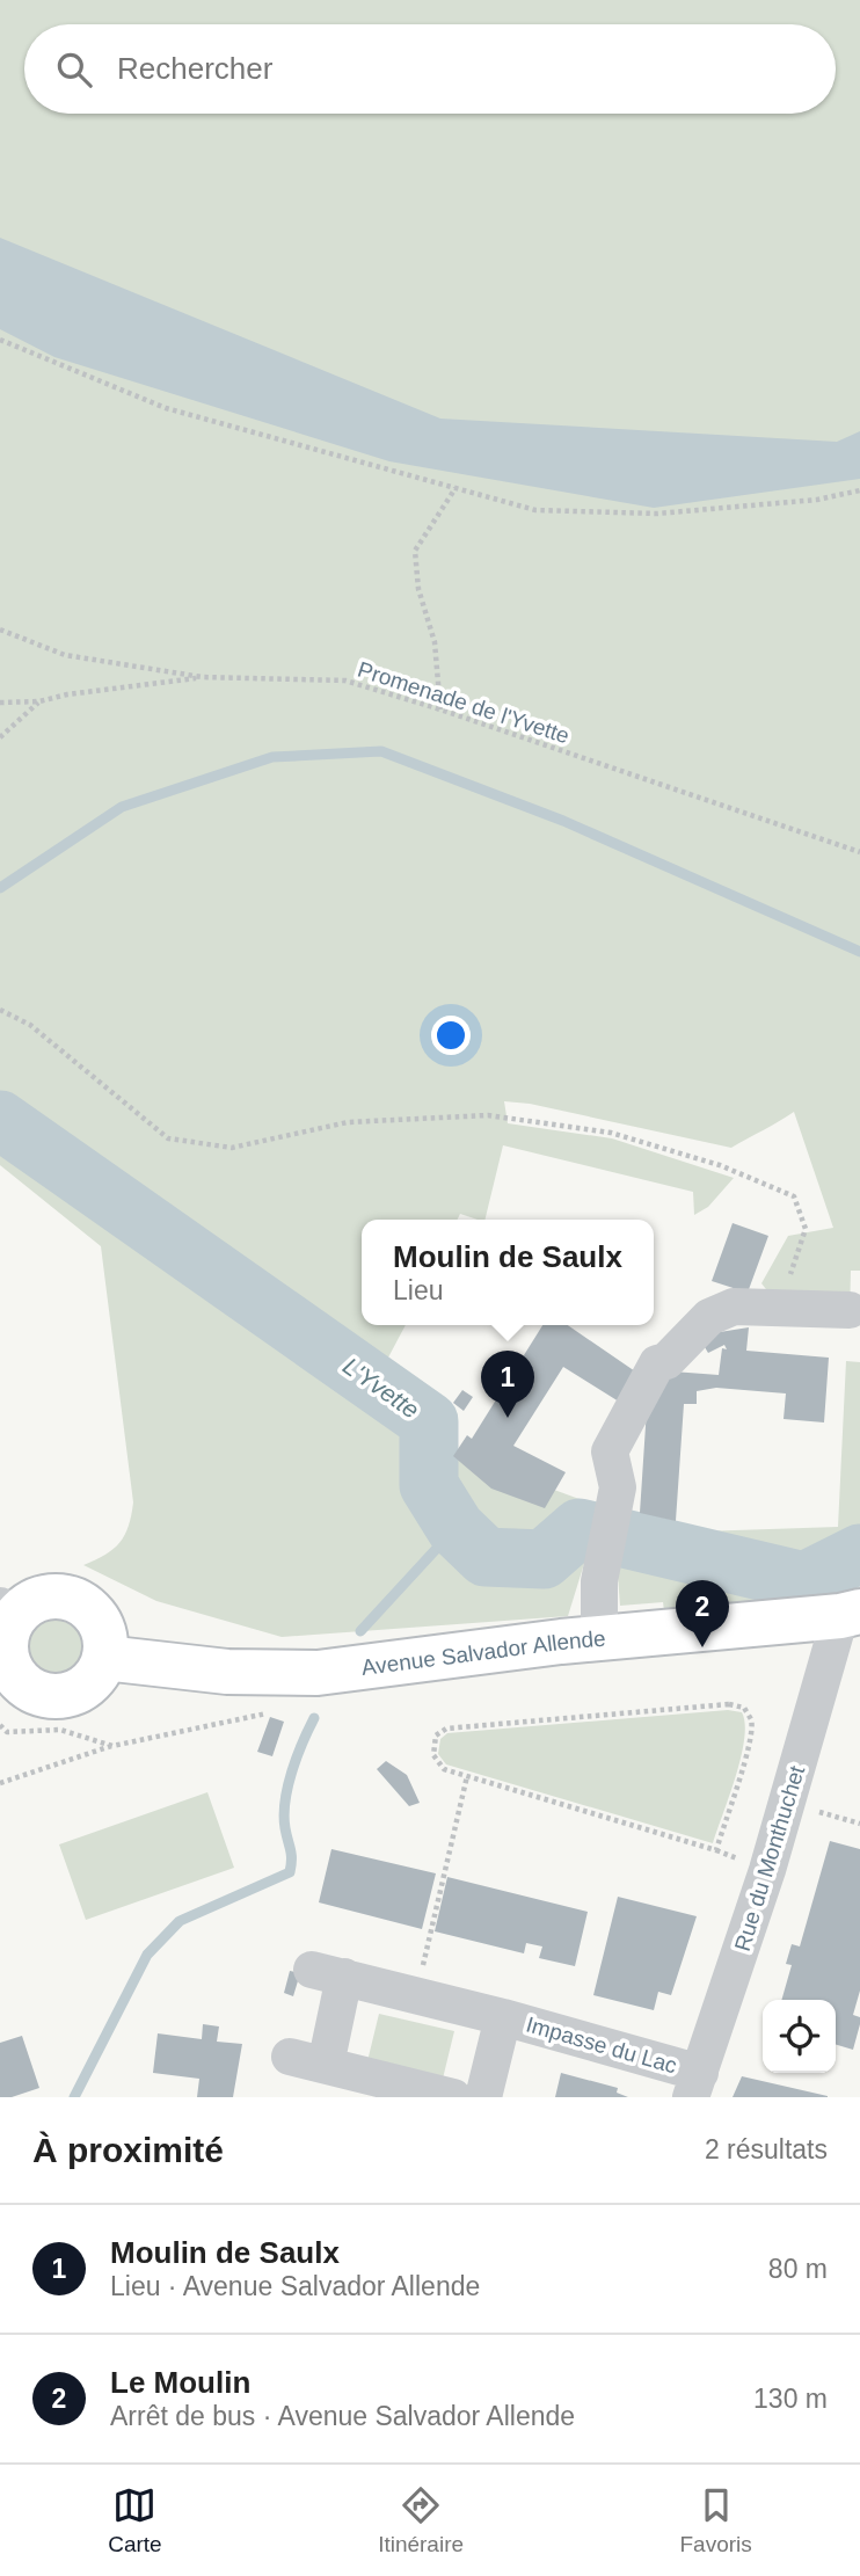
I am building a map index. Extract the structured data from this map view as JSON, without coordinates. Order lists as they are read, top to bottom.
{
  "streets": {
    "main road": ["Avenue Salvador Allende"],
    "street": ["Rue du Monthuchet", "Impasse du Lac"],
    "path": ["Promenade de l'Yvette"]
  },
  "crossings": [
    ["Avenue Salvador Allende", "Rue du Monthuchet"],
    ["Rue du Monthuchet", "Impasse du Lac"]
  ],
  "water": ["L'Yvette"],
  "page": {
    "search": "Rechercher",
    "popup": ["Moulin de Saulx", "Lieu"],
    "pins": ["1", "2"],
    "heading": ["À proximité", "2 résultats"],
    "list": [
      {
        "mark": "1",
        "name": "Moulin de Saulx",
        "note": "Lieu · Avenue Salvador Allende",
        "value": "80 m"
      },
      {
        "mark": "2",
        "name": "Le Moulin",
        "note": "Arrêt de bus · Avenue Salvador Allende",
        "value": "130 m"
      }
    ],
    "nav": ["Carte", "Itinéraire", "Favoris"]
  }
}
